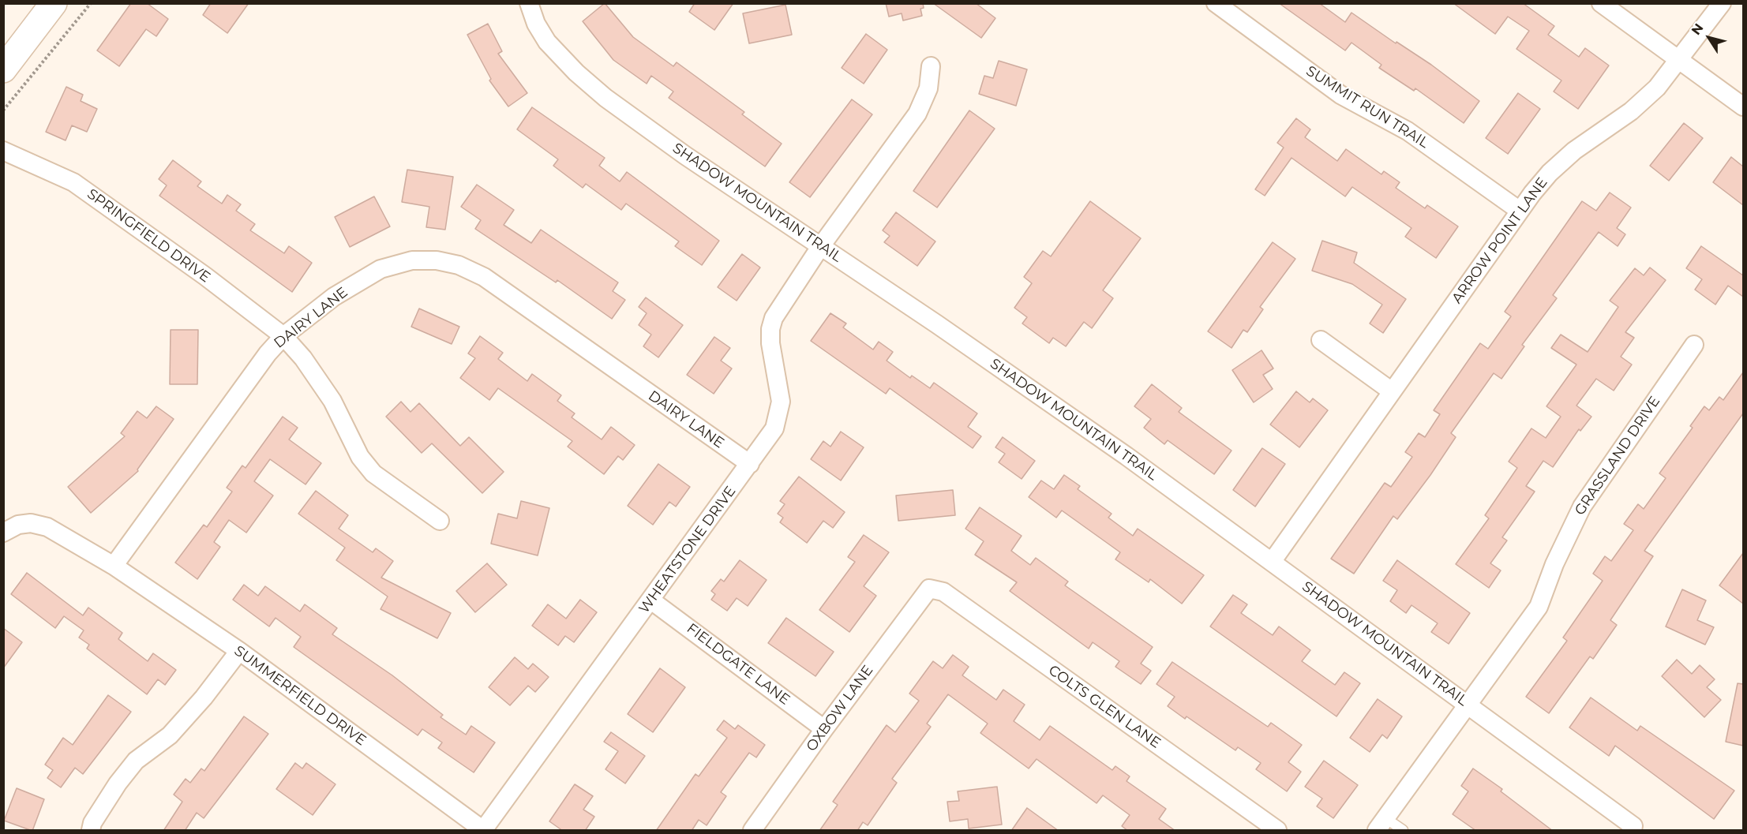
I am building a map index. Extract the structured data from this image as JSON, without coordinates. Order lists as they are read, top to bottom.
{
  "streets": {
    "street": [
      "SUMMIT RUN TRAIL",
      "SHADOW MOUNTAIN TRAIL",
      "SPRINGFIELD DRIVE",
      "ARROW POINT LANE",
      "DAIRY LANE",
      "GRASSLAND DRIVE",
      "WHEATSTONE DRIVE",
      "FIELDGATE LANE",
      "SUMMERFIELD DRIVE",
      "COLTS GLEN LANE",
      "OXBOW LANE"
    ]
  },
  "crossings": [
    ["SUMMIT RUN TRAIL", "ARROW POINT LANE"],
    ["SHADOW MOUNTAIN TRAIL", "ARROW POINT LANE"],
    ["SHADOW MOUNTAIN TRAIL", "GRASSLAND DRIVE"],
    ["SHADOW MOUNTAIN TRAIL", "WHEATSTONE DRIVE"],
    ["SPRINGFIELD DRIVE", "DAIRY LANE"],
    ["DAIRY LANE", "WHEATSTONE DRIVE"],
    ["DAIRY LANE", "SUMMERFIELD DRIVE"],
    ["WHEATSTONE DRIVE", "FIELDGATE LANE"],
    ["WHEATSTONE DRIVE", "SUMMERFIELD DRIVE"],
    ["FIELDGATE LANE", "OXBOW LANE"],
    ["COLTS GLEN LANE", "OXBOW LANE"]
  ],
  "north": "top left"
}
